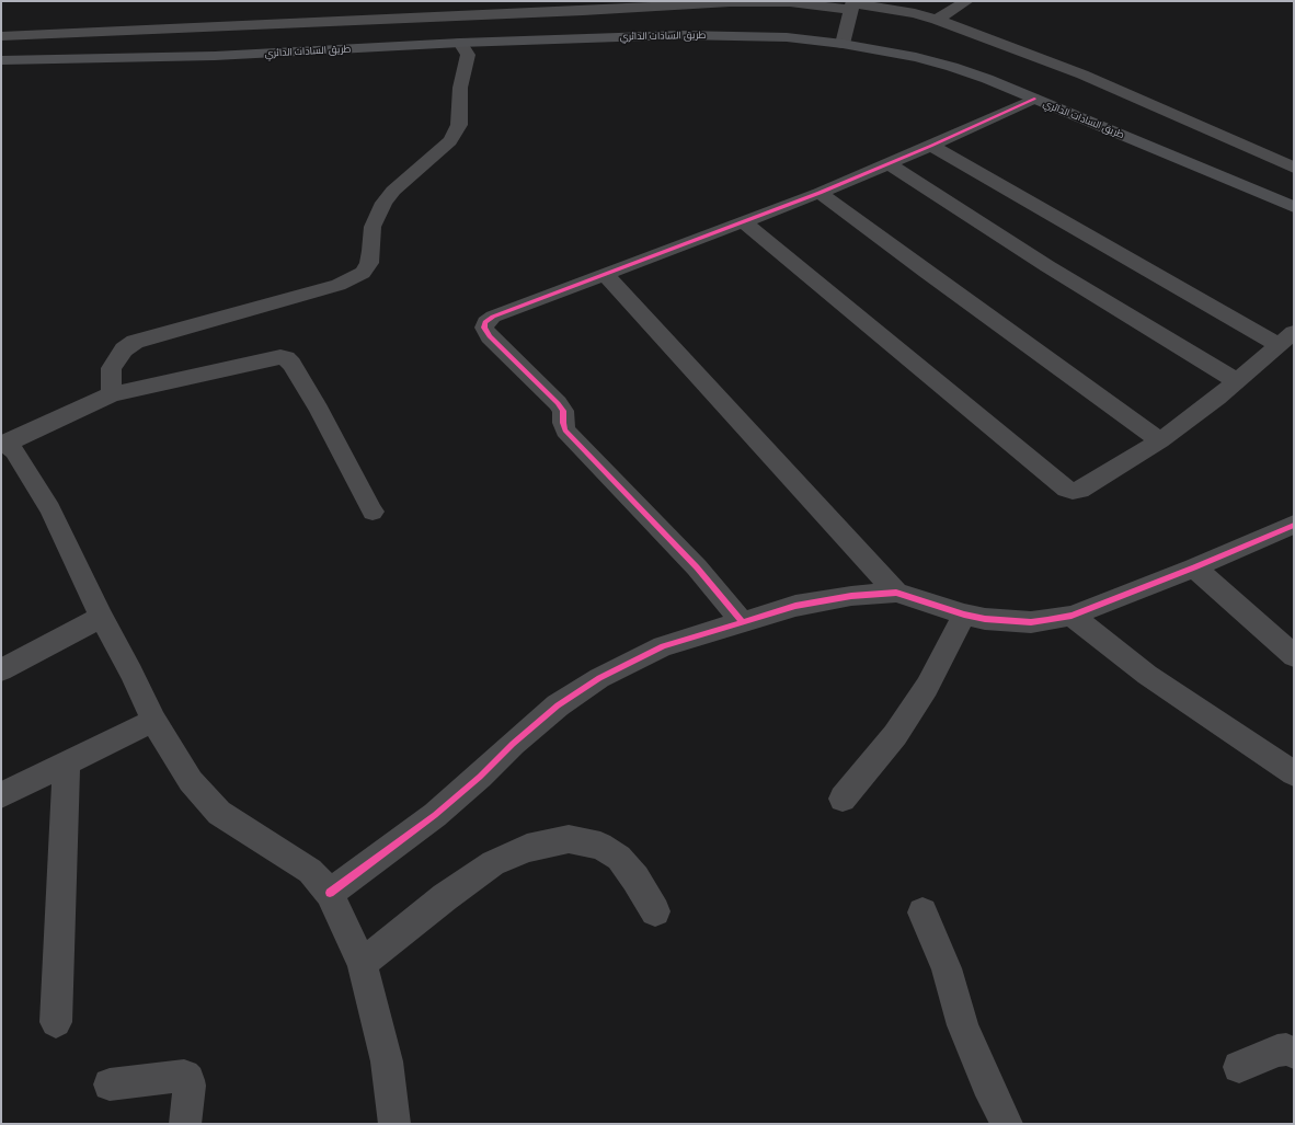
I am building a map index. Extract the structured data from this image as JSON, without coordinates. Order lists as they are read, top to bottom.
{
  "streets": {
    "main road": ["طريق السادات الدائري"]
  }
}
